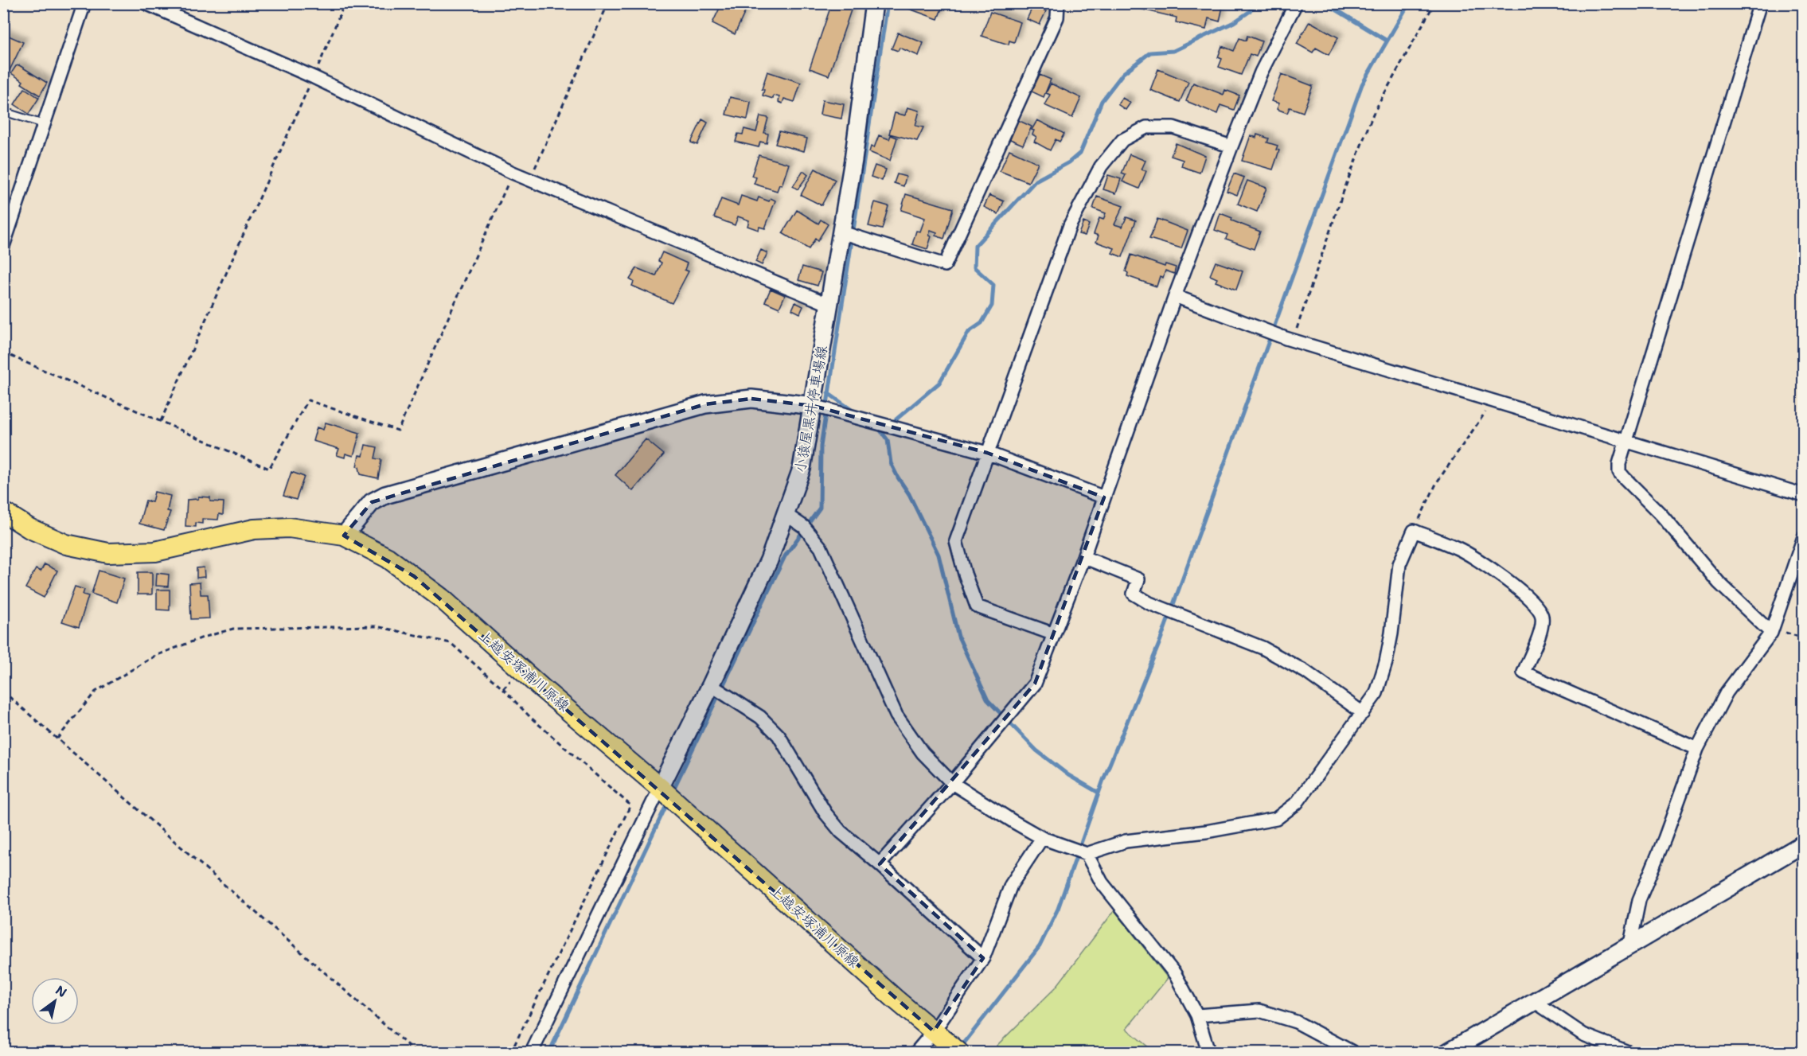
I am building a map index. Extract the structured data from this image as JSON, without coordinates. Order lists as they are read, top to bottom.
{
  "streets": {
    "main road": ["小猿屋黒井停車場線", "上越安塚浦川原線"]
  },
  "crossings": [
    ["小猿屋黒井停車場線", "上越安塚浦川原線"]
  ],
  "north": "top right"
}
